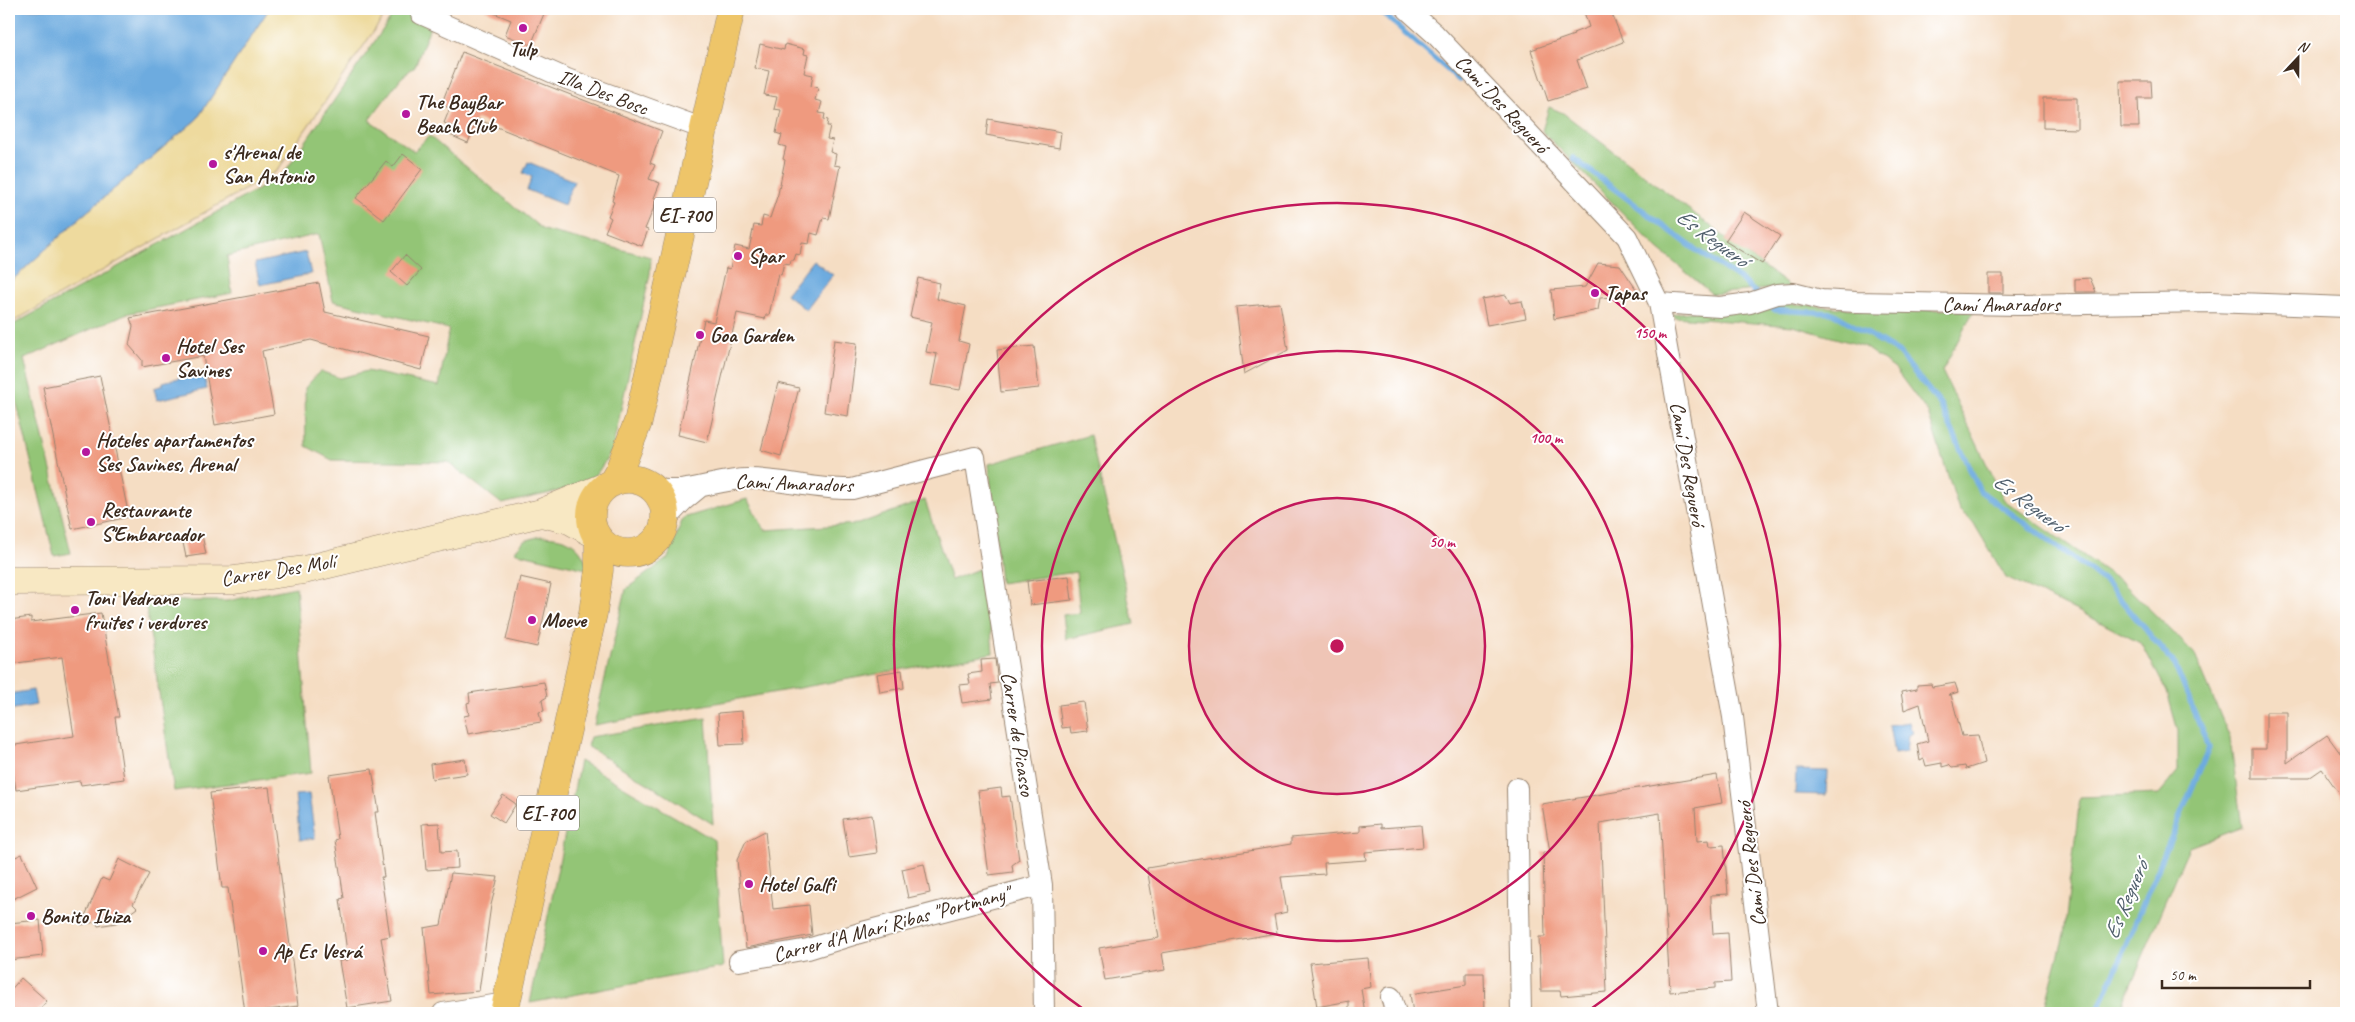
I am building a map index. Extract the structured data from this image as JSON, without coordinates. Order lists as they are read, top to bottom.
{
  "streets": {
    "main road": ["EI-700"],
    "street": [
      "Illa Des Bosc",
      "Camí Des Regueró",
      "Camí Amaradors",
      "Carrer Des Molí",
      "Carrer de Picasso",
      "Carrer d'A Marí Ribas \"Portmany\""
    ]
  },
  "crossings": [
    ["Illa Des Bosc", "EI-700"],
    ["Camí Des Regueró", "Camí Amaradors"],
    ["EI-700", "Camí Amaradors"],
    ["EI-700", "Carrer Des Molí"],
    ["Camí Amaradors", "Carrer Des Molí"],
    ["Camí Amaradors", "Carrer de Picasso"],
    ["Carrer de Picasso", "Carrer d'A Marí Ribas \"Portmany\""]
  ],
  "water": ["Es Regueró"],
  "places": [
    "Tulp",
    "The BayBar Beach Club",
    "s'Arenal de San Antonio",
    "Spar",
    "Tapas",
    "Goa Garden",
    "Hotel Ses Savines",
    "Hoteles apartamentos Ses Savines, Arenal",
    "Restaurante S'Embarcador",
    "Toni Vedrane fruites i verdures",
    "Moeve",
    "Hotel Galfi",
    "Bonito Ibiza",
    "Ap Es Vesrá"
  ],
  "scale_bar": "50 m",
  "north": "top",
  "rings": ["150 m", "100 m", "50 m"]
}
